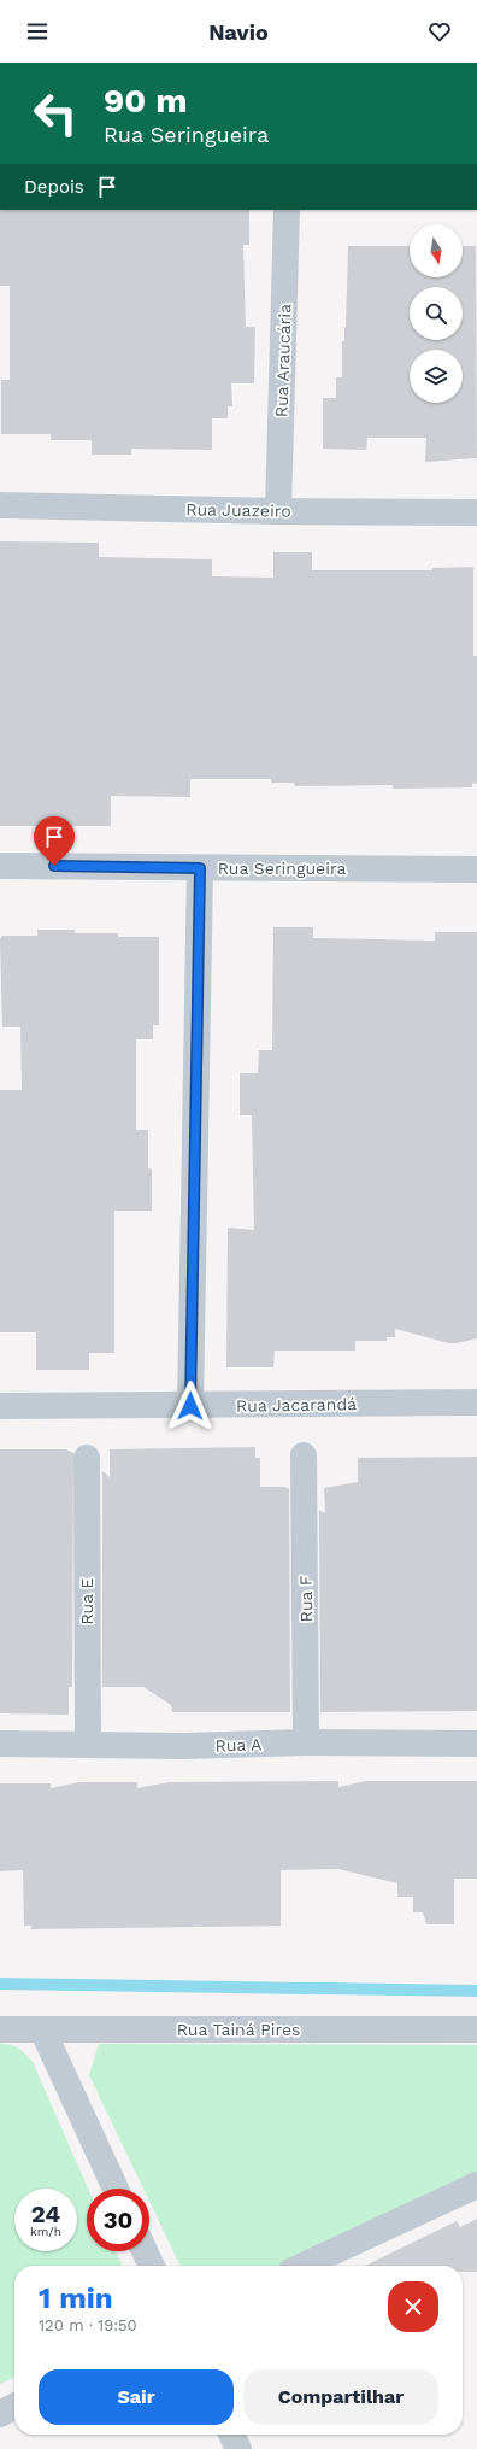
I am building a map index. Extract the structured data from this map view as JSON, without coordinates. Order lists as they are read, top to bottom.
{
  "streets": {
    "street": [
      "Rua Araucária",
      "Rua Juazeiro",
      "Rua Seringueira",
      "Rua Jacarandá",
      "Rua F",
      "Rua E",
      "Rua A",
      "Rua Tainá Pires"
    ]
  },
  "crossings": [
    ["Rua Araucária", "Rua Juazeiro"],
    ["Rua F", "Rua A"],
    ["Rua E", "Rua A"]
  ],
  "north": "bottom",
  "page": {
    "header": "Navio",
    "turn": ["90 m", "Rua Seringueira"],
    "then": "Depois",
    "speed": "24 km/h",
    "limit": "30",
    "heading": ["1 min", "120 m · 19:50"],
    "buttons": ["Sair", "Compartilhar"]
  }
}
